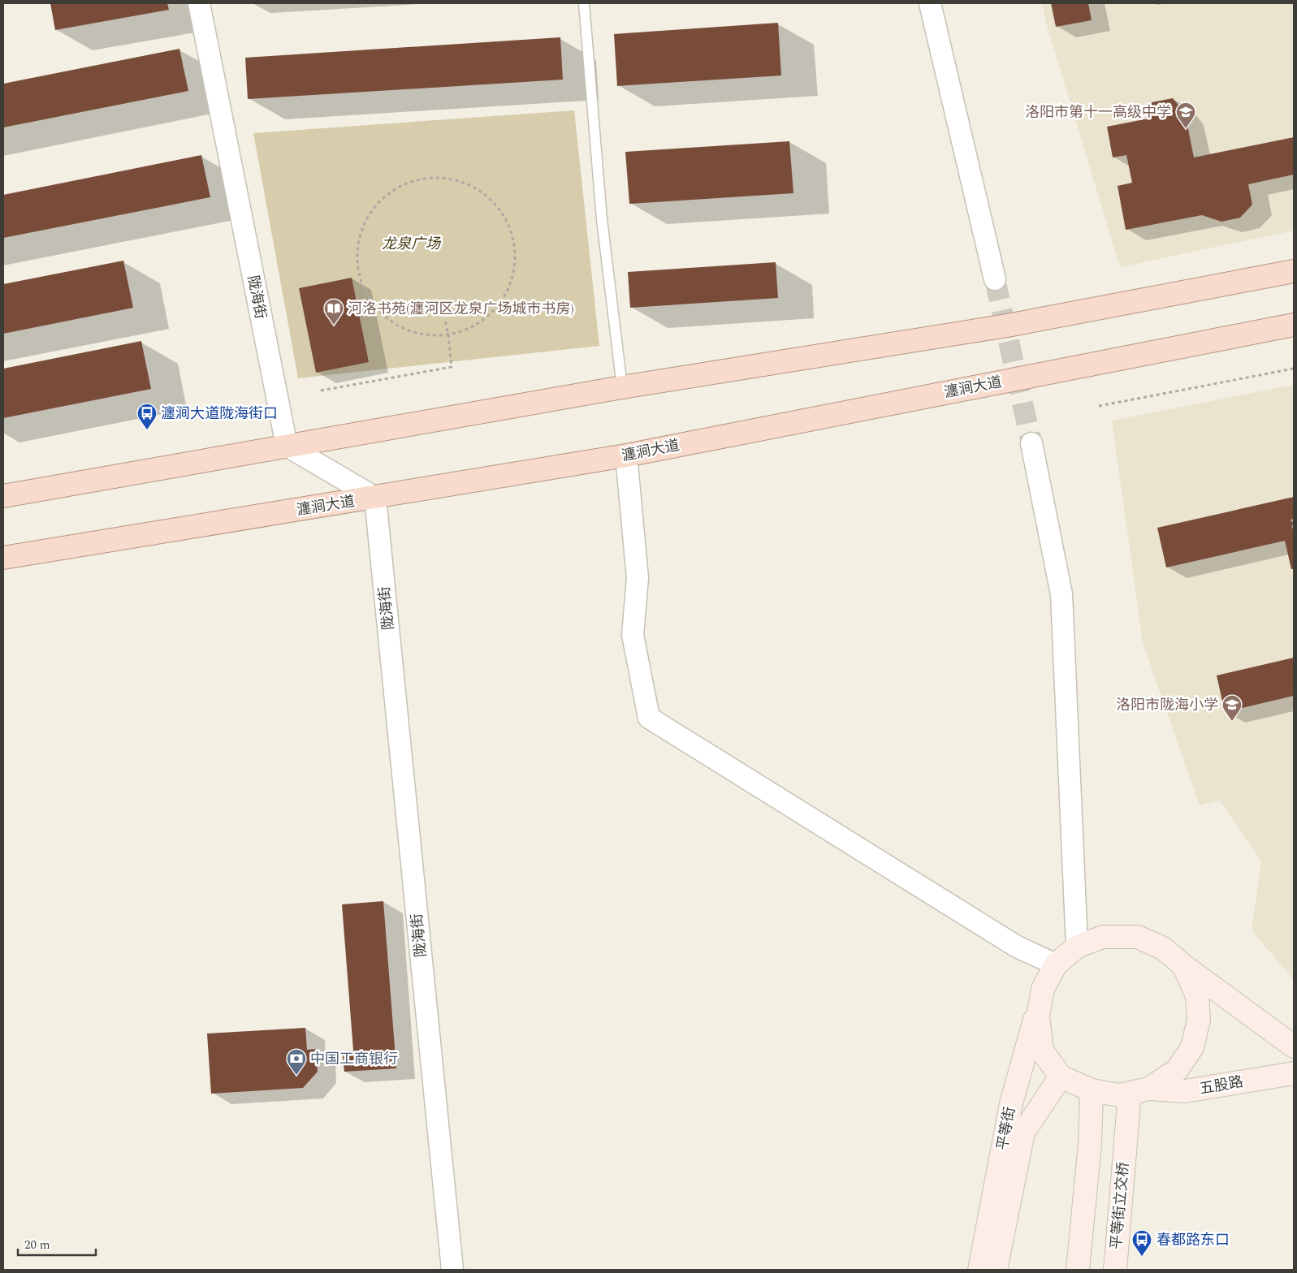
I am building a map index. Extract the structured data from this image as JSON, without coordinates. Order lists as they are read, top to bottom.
{
  "streets": {
    "main road": [
      "瀍涧大道",
      "五股路",
      "平等街",
      "平等街立交桥"
    ],
    "street": ["陇海街"]
  },
  "crossings": [
    ["陇海街", "瀍涧大道"],
    ["五股路", "平等街"],
    ["五股路", "平等街立交桥"]
  ],
  "parks": ["龙泉广场"],
  "places": {
    "school or university": ["洛阳市第十一高级中学", "洛阳市陇海小学"],
    "library": ["河洛书苑(瀍河区龙泉广场城市书房)"],
    "bus stop": ["瀍涧大道陇海街口", "春都路东口"],
    "bank": ["中国工商银行"]
  },
  "scale_bar": "20 m"
}
